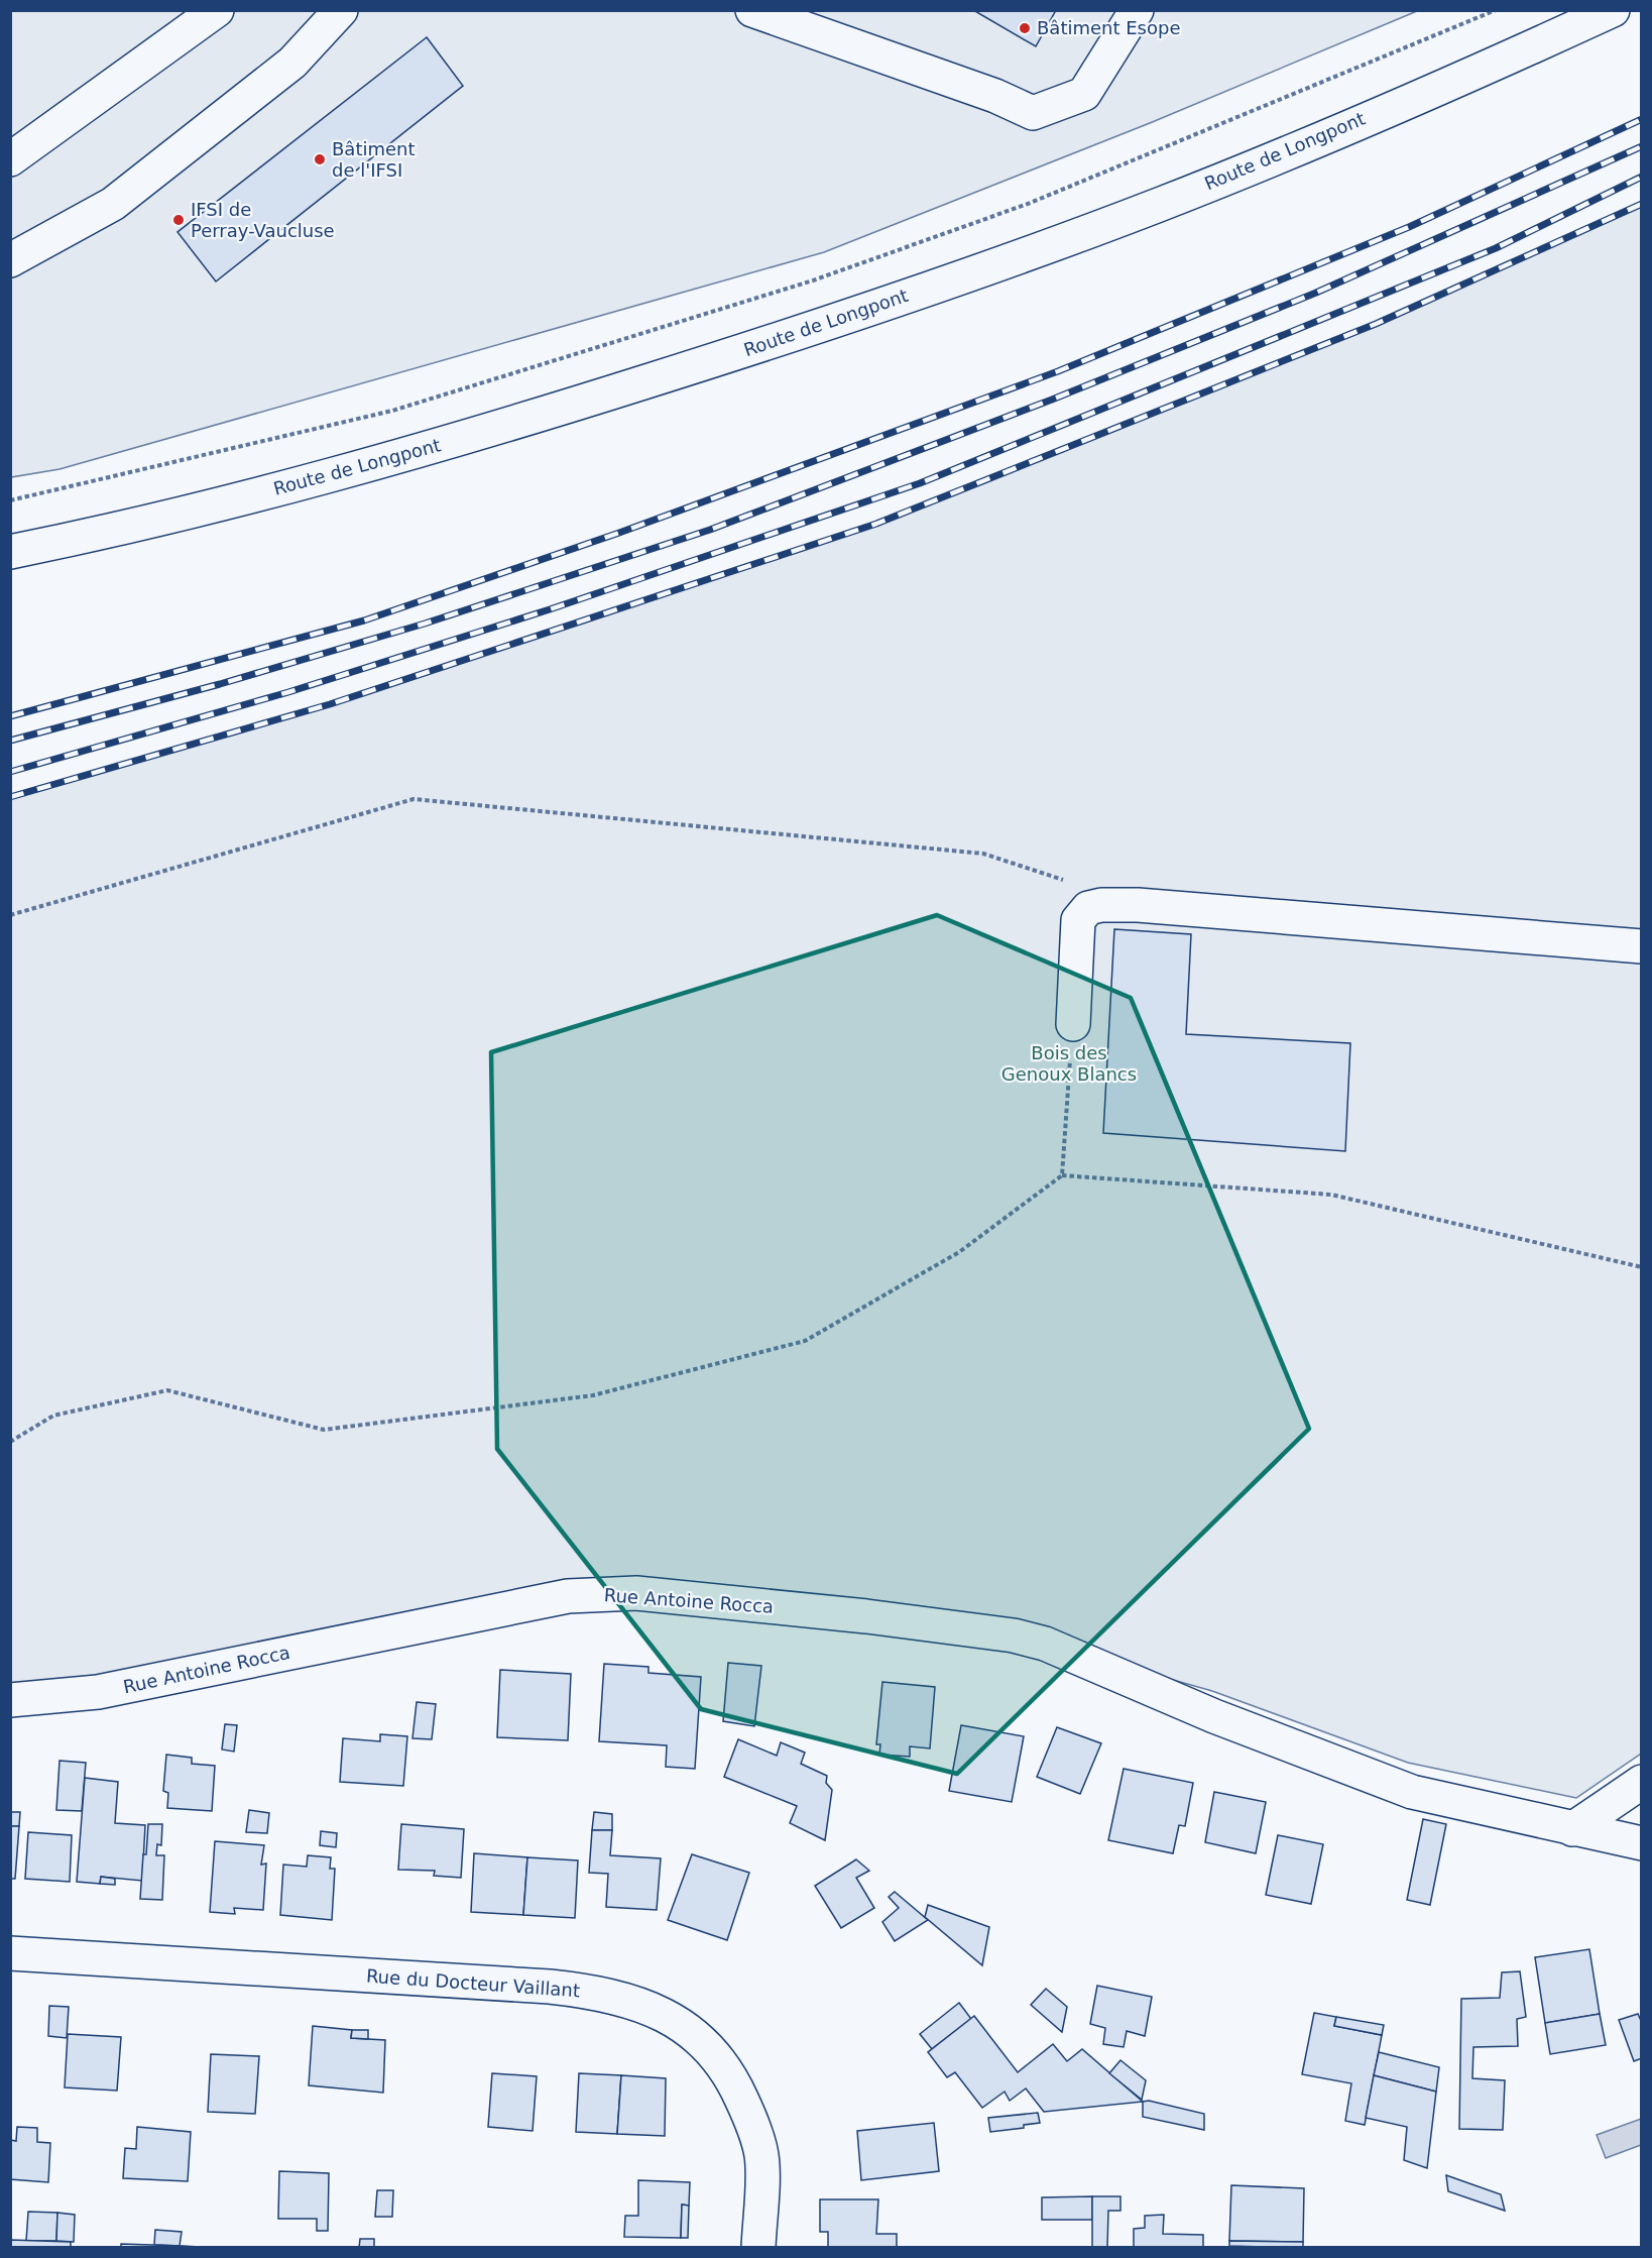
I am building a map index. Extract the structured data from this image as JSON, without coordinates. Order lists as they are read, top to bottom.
{
  "streets": {
    "street": ["Route de Longpont", "Rue Antoine Rocca", "Rue du Docteur Vaillant"]
  },
  "parks": ["Bois des Genoux Blancs"],
  "places": ["Bâtiment Esope", "Bâtiment de l'IFSI", "IFSI de Perray-Vaucluse"]
}
